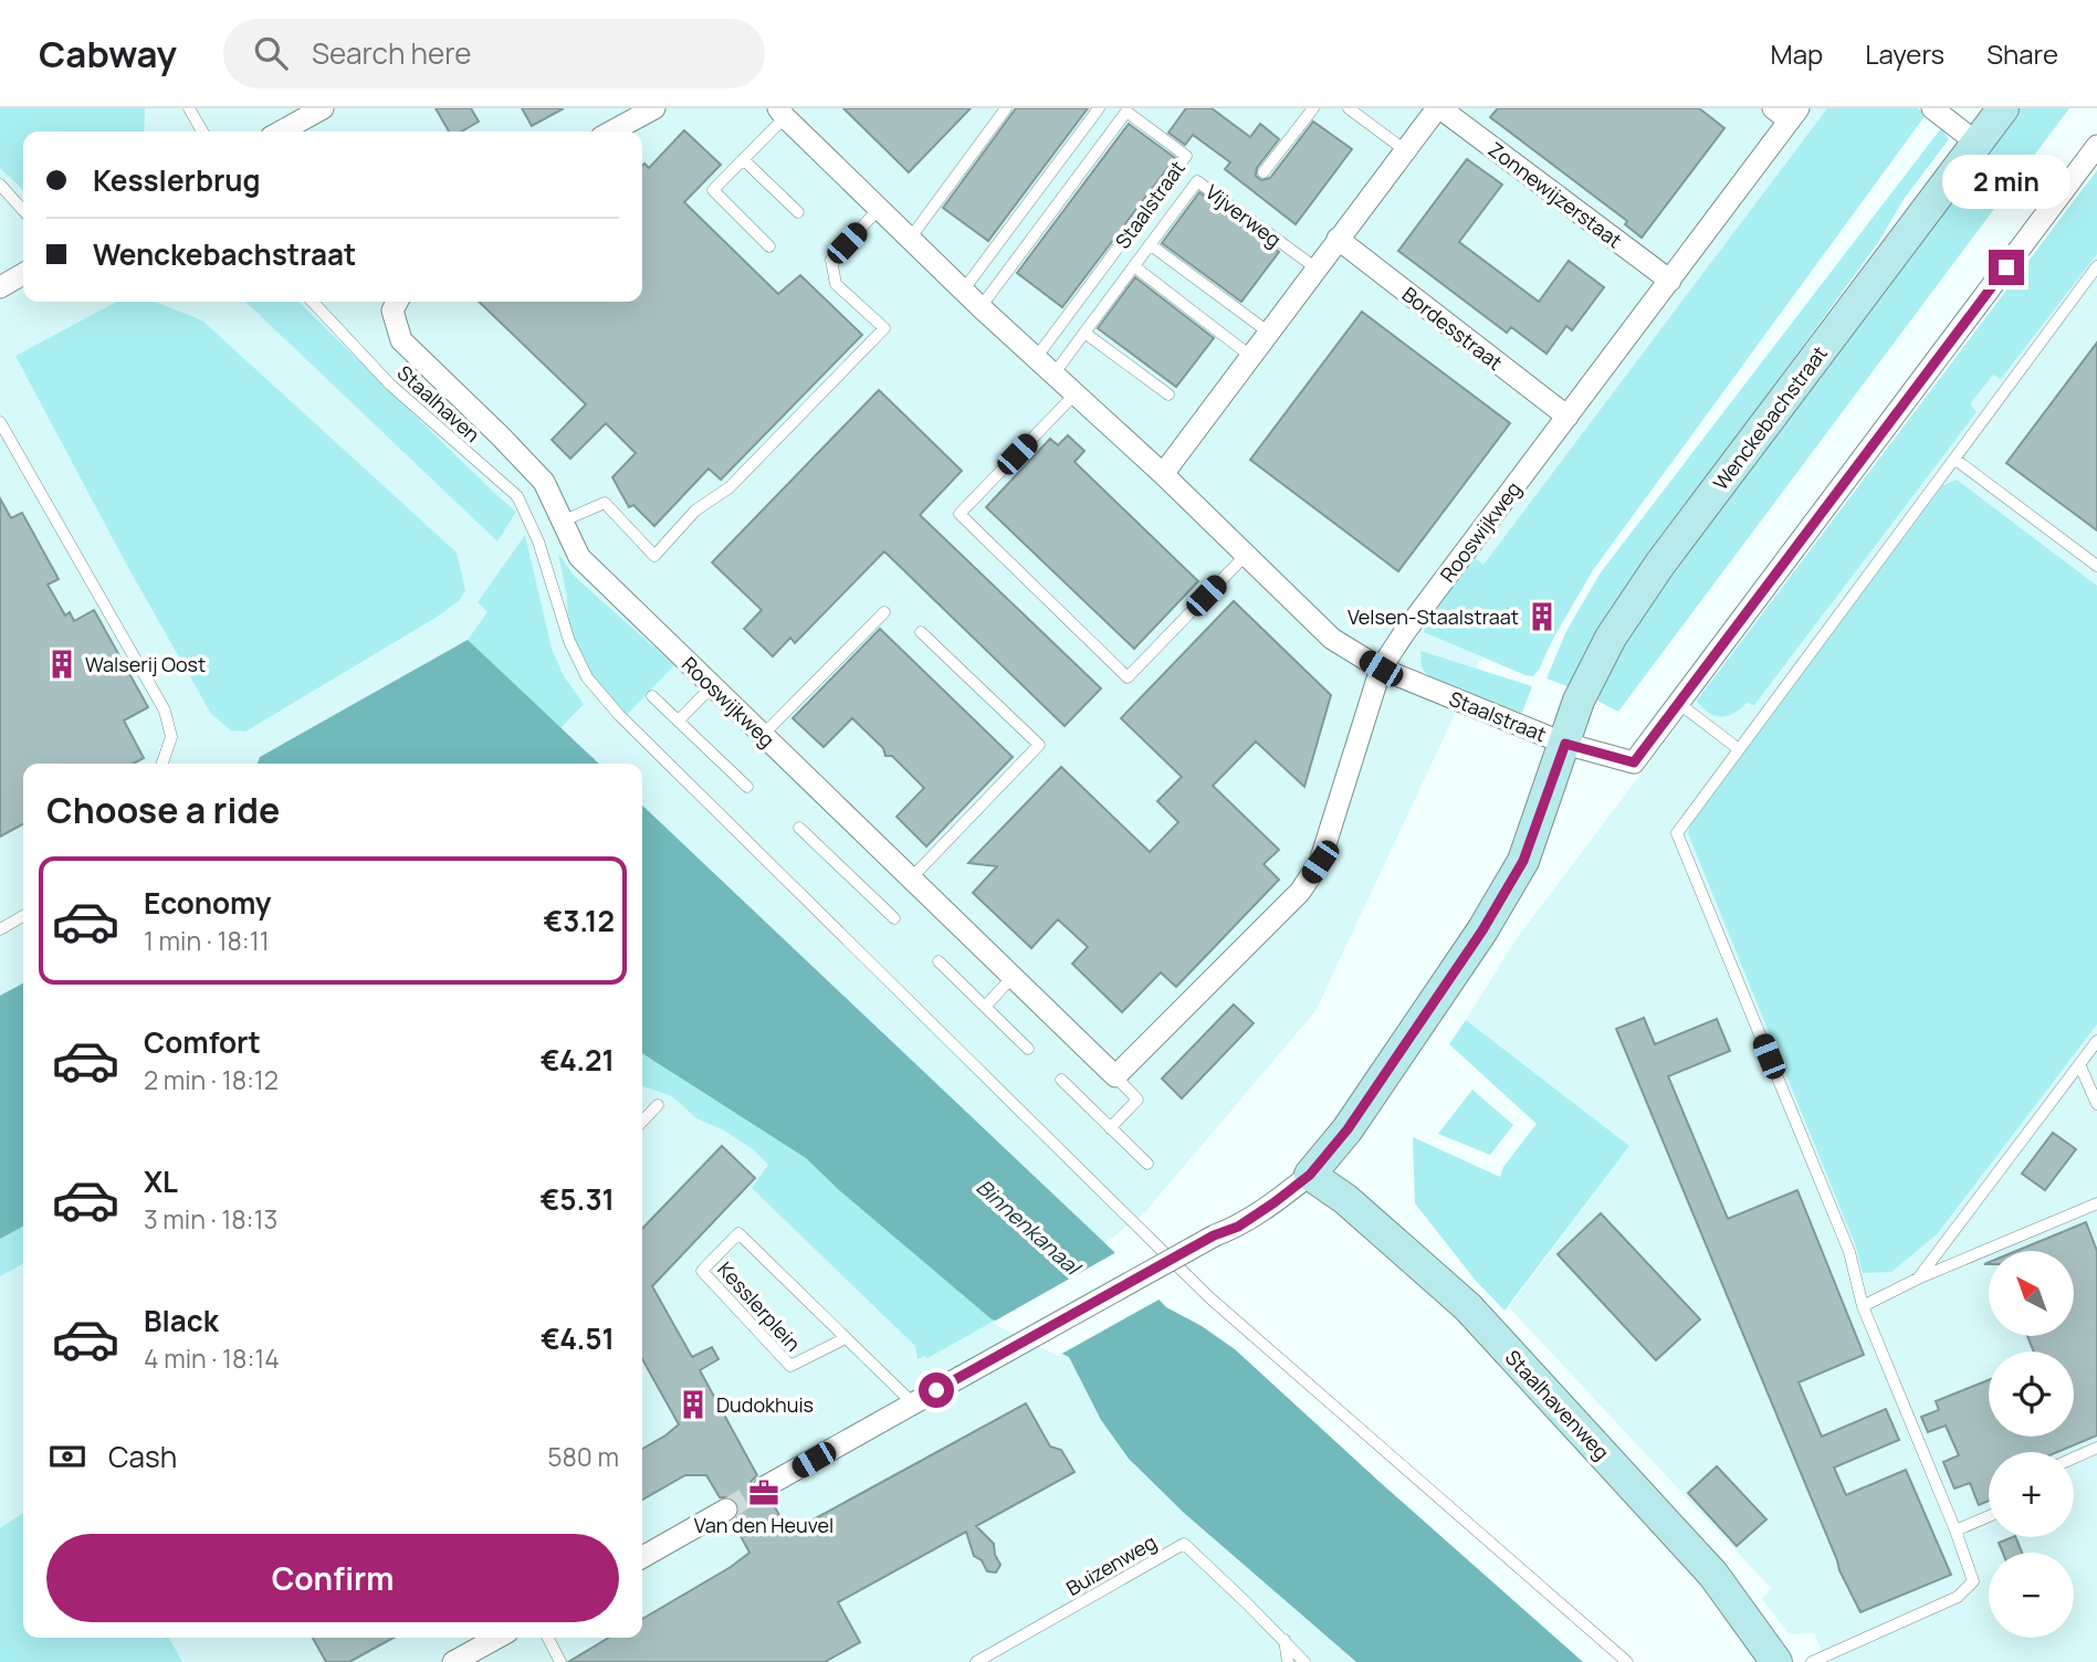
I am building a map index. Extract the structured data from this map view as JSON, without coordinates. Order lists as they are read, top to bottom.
{
  "streets": {
    "street": [
      "Zonnewijzerstaat",
      "Staalstraat",
      "Bordesstraat",
      "Wenckebachstraat",
      "Rooswijkweg",
      "Staalhavenweg"
    ],
    "lane": [
      "Vijverweg",
      "Staalhaven",
      "Kesslerplein",
      "Buizenweg"
    ]
  },
  "crossings": [
    ["Zonnewijzerstaat", "Rooswijkweg"],
    ["Staalstraat", "Wenckebachstraat"],
    ["Staalstraat", "Rooswijkweg"],
    ["Bordesstraat", "Rooswijkweg"],
    ["Wenckebachstraat", "Kesslerplein"],
    ["Wenckebachstraat", "Staalhavenweg"]
  ],
  "water": ["Binnenkanaal"],
  "places": {
    "building": ["Velsen-Staalstraat", "Walserij Oost", "Dudokhuis"],
    "office": ["Van den Heuvel"]
  },
  "north": "top left",
  "page": {
    "header": "Cabway",
    "search": "Search here",
    "nav": ["Map", "Layers", "Share"],
    "banner": ["Kesslerbrug", "Wenckebachstraat"],
    "bubble": "2 min",
    "heading": "Choose a ride",
    "list": [
      {
        "name": "Economy",
        "note": "1 min · 18:11",
        "value": "€3.12"
      },
      {
        "name": "Comfort",
        "note": "2 min · 18:12",
        "value": "€4.21"
      },
      {
        "name": "XL",
        "note": "3 min · 18:13",
        "value": "€5.31"
      },
      {
        "name": "Black",
        "note": "4 min · 18:14",
        "value": "€4.51"
      }
    ],
    "map_buttons": ["+", "−"],
    "pay": ["Cash", "580 m"],
    "buttons": "Confirm"
  }
}
